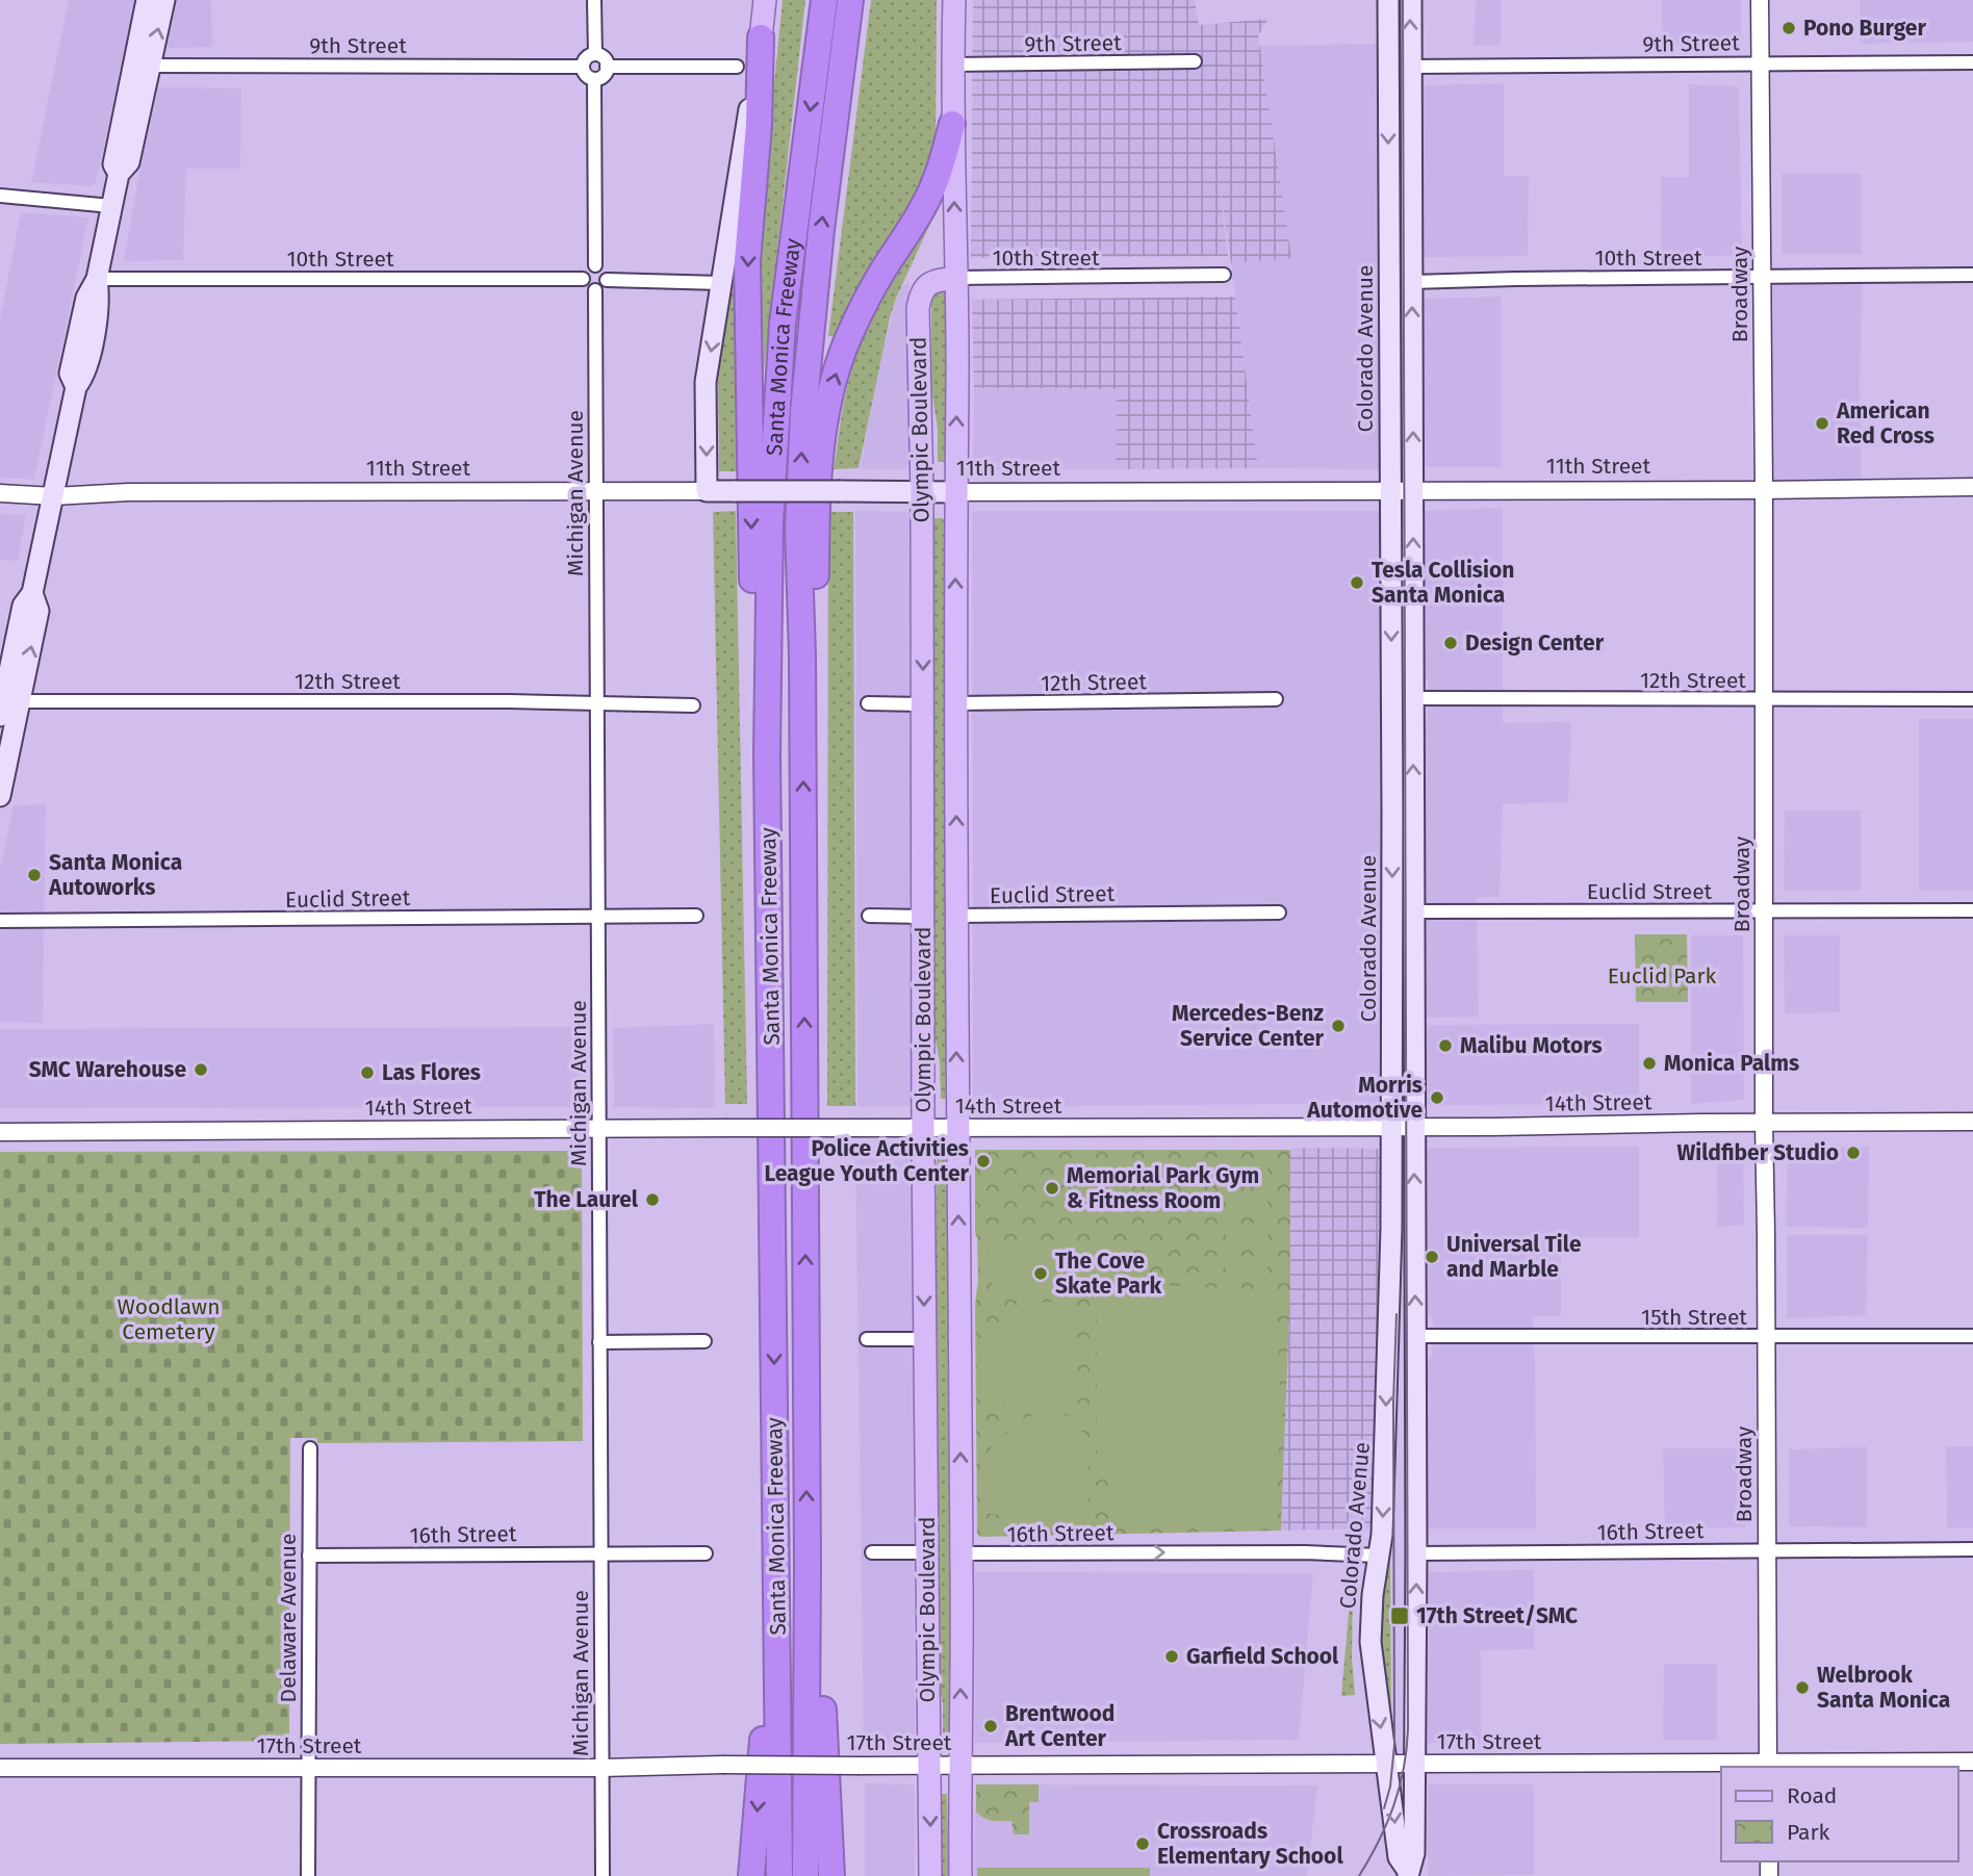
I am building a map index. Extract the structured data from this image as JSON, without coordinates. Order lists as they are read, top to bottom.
{
  "streets": {
    "highway": ["Santa Monica Freeway"],
    "main road": ["Colorado Avenue", "Olympic Boulevard", "11th Street"],
    "street": [
      "9th Street",
      "10th Street",
      "Broadway",
      "Michigan Avenue",
      "12th Street",
      "Euclid Street",
      "14th Street",
      "15th Street",
      "16th Street",
      "Delaware Avenue",
      "17th Street"
    ]
  },
  "crossings": [
    ["9th Street", "Broadway"],
    ["9th Street", "Colorado Avenue"],
    ["9th Street", "Olympic Boulevard"],
    ["10th Street", "Broadway"],
    ["10th Street", "Colorado Avenue"],
    ["10th Street", "Olympic Boulevard"],
    ["10th Street", "Michigan Avenue"],
    ["Broadway", "11th Street"],
    ["Broadway", "12th Street"],
    ["Broadway", "Euclid Street"],
    ["Broadway", "14th Street"],
    ["Broadway", "15th Street"],
    ["Broadway", "16th Street"],
    ["Broadway", "17th Street"],
    ["Colorado Avenue", "11th Street"],
    ["Colorado Avenue", "12th Street"],
    ["Colorado Avenue", "Euclid Street"],
    ["Colorado Avenue", "14th Street"],
    ["Colorado Avenue", "15th Street"],
    ["Colorado Avenue", "16th Street"],
    ["Colorado Avenue", "17th Street"],
    ["Olympic Boulevard", "11th Street"],
    ["Olympic Boulevard", "12th Street"],
    ["Olympic Boulevard", "Euclid Street"],
    ["Olympic Boulevard", "14th Street"],
    ["Olympic Boulevard", "16th Street"],
    ["Olympic Boulevard", "17th Street"],
    ["11th Street", "Michigan Avenue"],
    ["Michigan Avenue", "12th Street"],
    ["Michigan Avenue", "Euclid Street"],
    ["Michigan Avenue", "14th Street"],
    ["Michigan Avenue", "16th Street"],
    ["Michigan Avenue", "17th Street"],
    ["16th Street", "Delaware Avenue"],
    ["Delaware Avenue", "17th Street"]
  ],
  "parks": ["Euclid Park", "Woodlawn Cemetery"],
  "places": {
    "other": [
      "Pono Burger",
      "American Red Cross",
      "Tesla Collision Santa Monica",
      "Design Center",
      "Santa Monica Autoworks",
      "Mercedes-Benz Service Center",
      "Malibu Motors",
      "Monica Palms",
      "SMC Warehouse",
      "Las Flores",
      "Morris Automotive",
      "Wildfiber Studio",
      "Police Activities League Youth Center",
      "Memorial Park Gym & Fitness Room",
      "The Laurel",
      "Universal Tile and Marble",
      "The Cove Skate Park",
      "Garfield School",
      "Welbrook Santa Monica",
      "Brentwood Art Center",
      "Crossroads Elementary School"
    ],
    "transit": ["17th Street/SMC"]
  },
  "legend": ["Road", "Park"]
}
